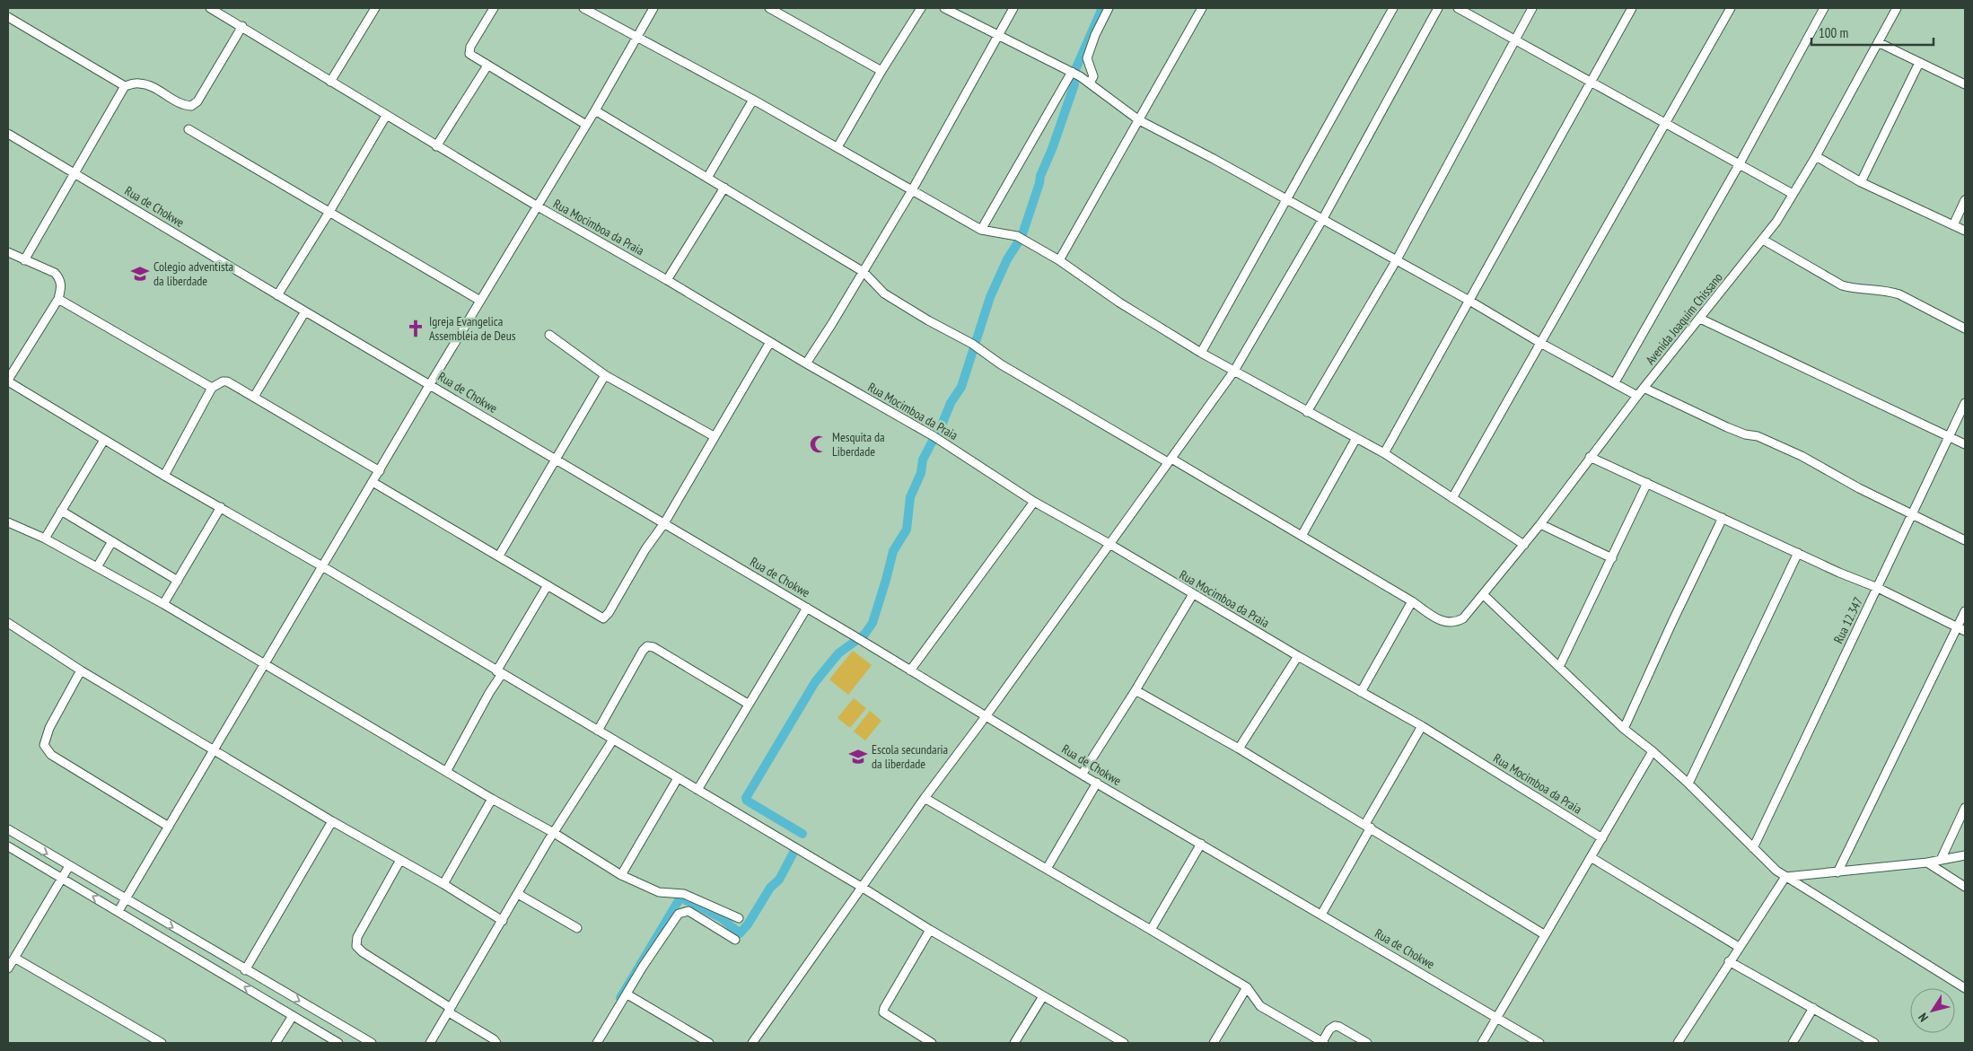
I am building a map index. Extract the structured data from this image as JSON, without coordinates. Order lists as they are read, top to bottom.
{
  "streets": {
    "street": [
      "Rua de Chokwe",
      "Rua Mocimboa da Praia",
      "Avenida Joaquim Chissano",
      "Rua 12.347"
    ]
  },
  "places": {
    "school or university": ["Colegio adventista da liberdade", "Escola secundaria da liberdade"],
    "church": ["Igreja Evangelica Assembleia de Deus"],
    "mosque": ["Mesquita da Liberdade"]
  },
  "scale_bar": "100 m",
  "north": "bottom left"
}
